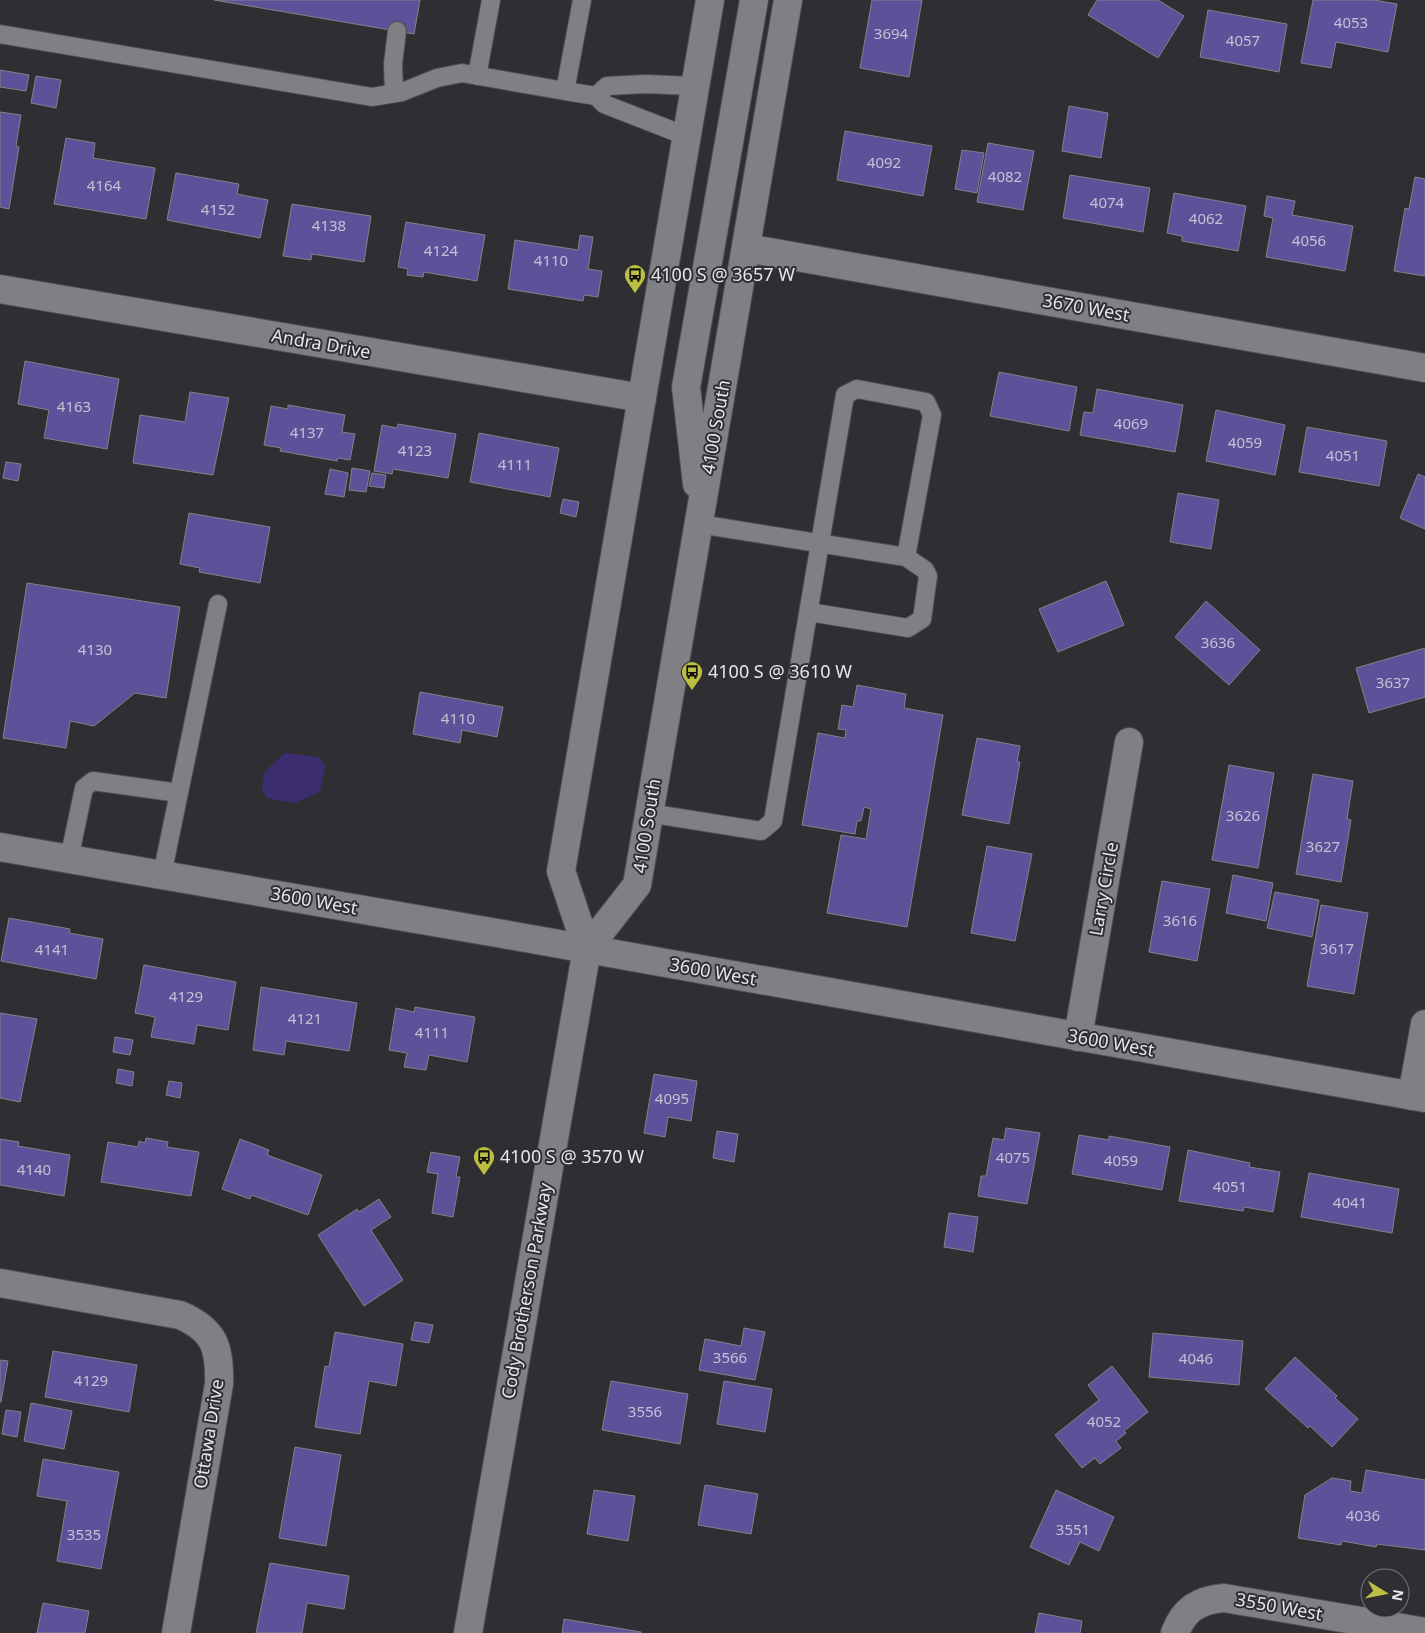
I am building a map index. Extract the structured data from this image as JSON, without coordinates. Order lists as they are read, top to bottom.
{
  "streets": {
    "street": [
      "3670 West",
      "Andra Drive",
      "4100 South",
      "Larry Circle",
      "3600 West",
      "Cody Brotherson Parkway",
      "Ottawa Drive",
      "3550 West"
    ]
  },
  "crossings": [
    ["3670 West", "4100 South"],
    ["4100 South", "3600 West"],
    ["4100 South", "Cody Brotherson Parkway"],
    ["Larry Circle", "3600 West"],
    ["3600 West", "Cody Brotherson Parkway"]
  ],
  "places": {
    "bus stop": ["4100 S @ 3657 W", "4100 S @ 3610 W", "4100 S @ 3570 W"]
  },
  "house_numbers": [
    "4053",
    "3694",
    "4057",
    "4092",
    "4082",
    "4164",
    "4074",
    "4152",
    "4062",
    "4138",
    "4056",
    "4124",
    "4110",
    "4163",
    "4069",
    "4137",
    "4059",
    "4123",
    "4051",
    "4111",
    "3636",
    "4130",
    "3637",
    "4110",
    "3626",
    "3627",
    "3616",
    "3617",
    "4141",
    "4129",
    "4121",
    "4111",
    "4095",
    "4075",
    "4059",
    "4140",
    "4051",
    "4041",
    "3566",
    "4046",
    "4129",
    "3556",
    "4052",
    "4036",
    "3551",
    "3535"
  ],
  "north": "right"
}
